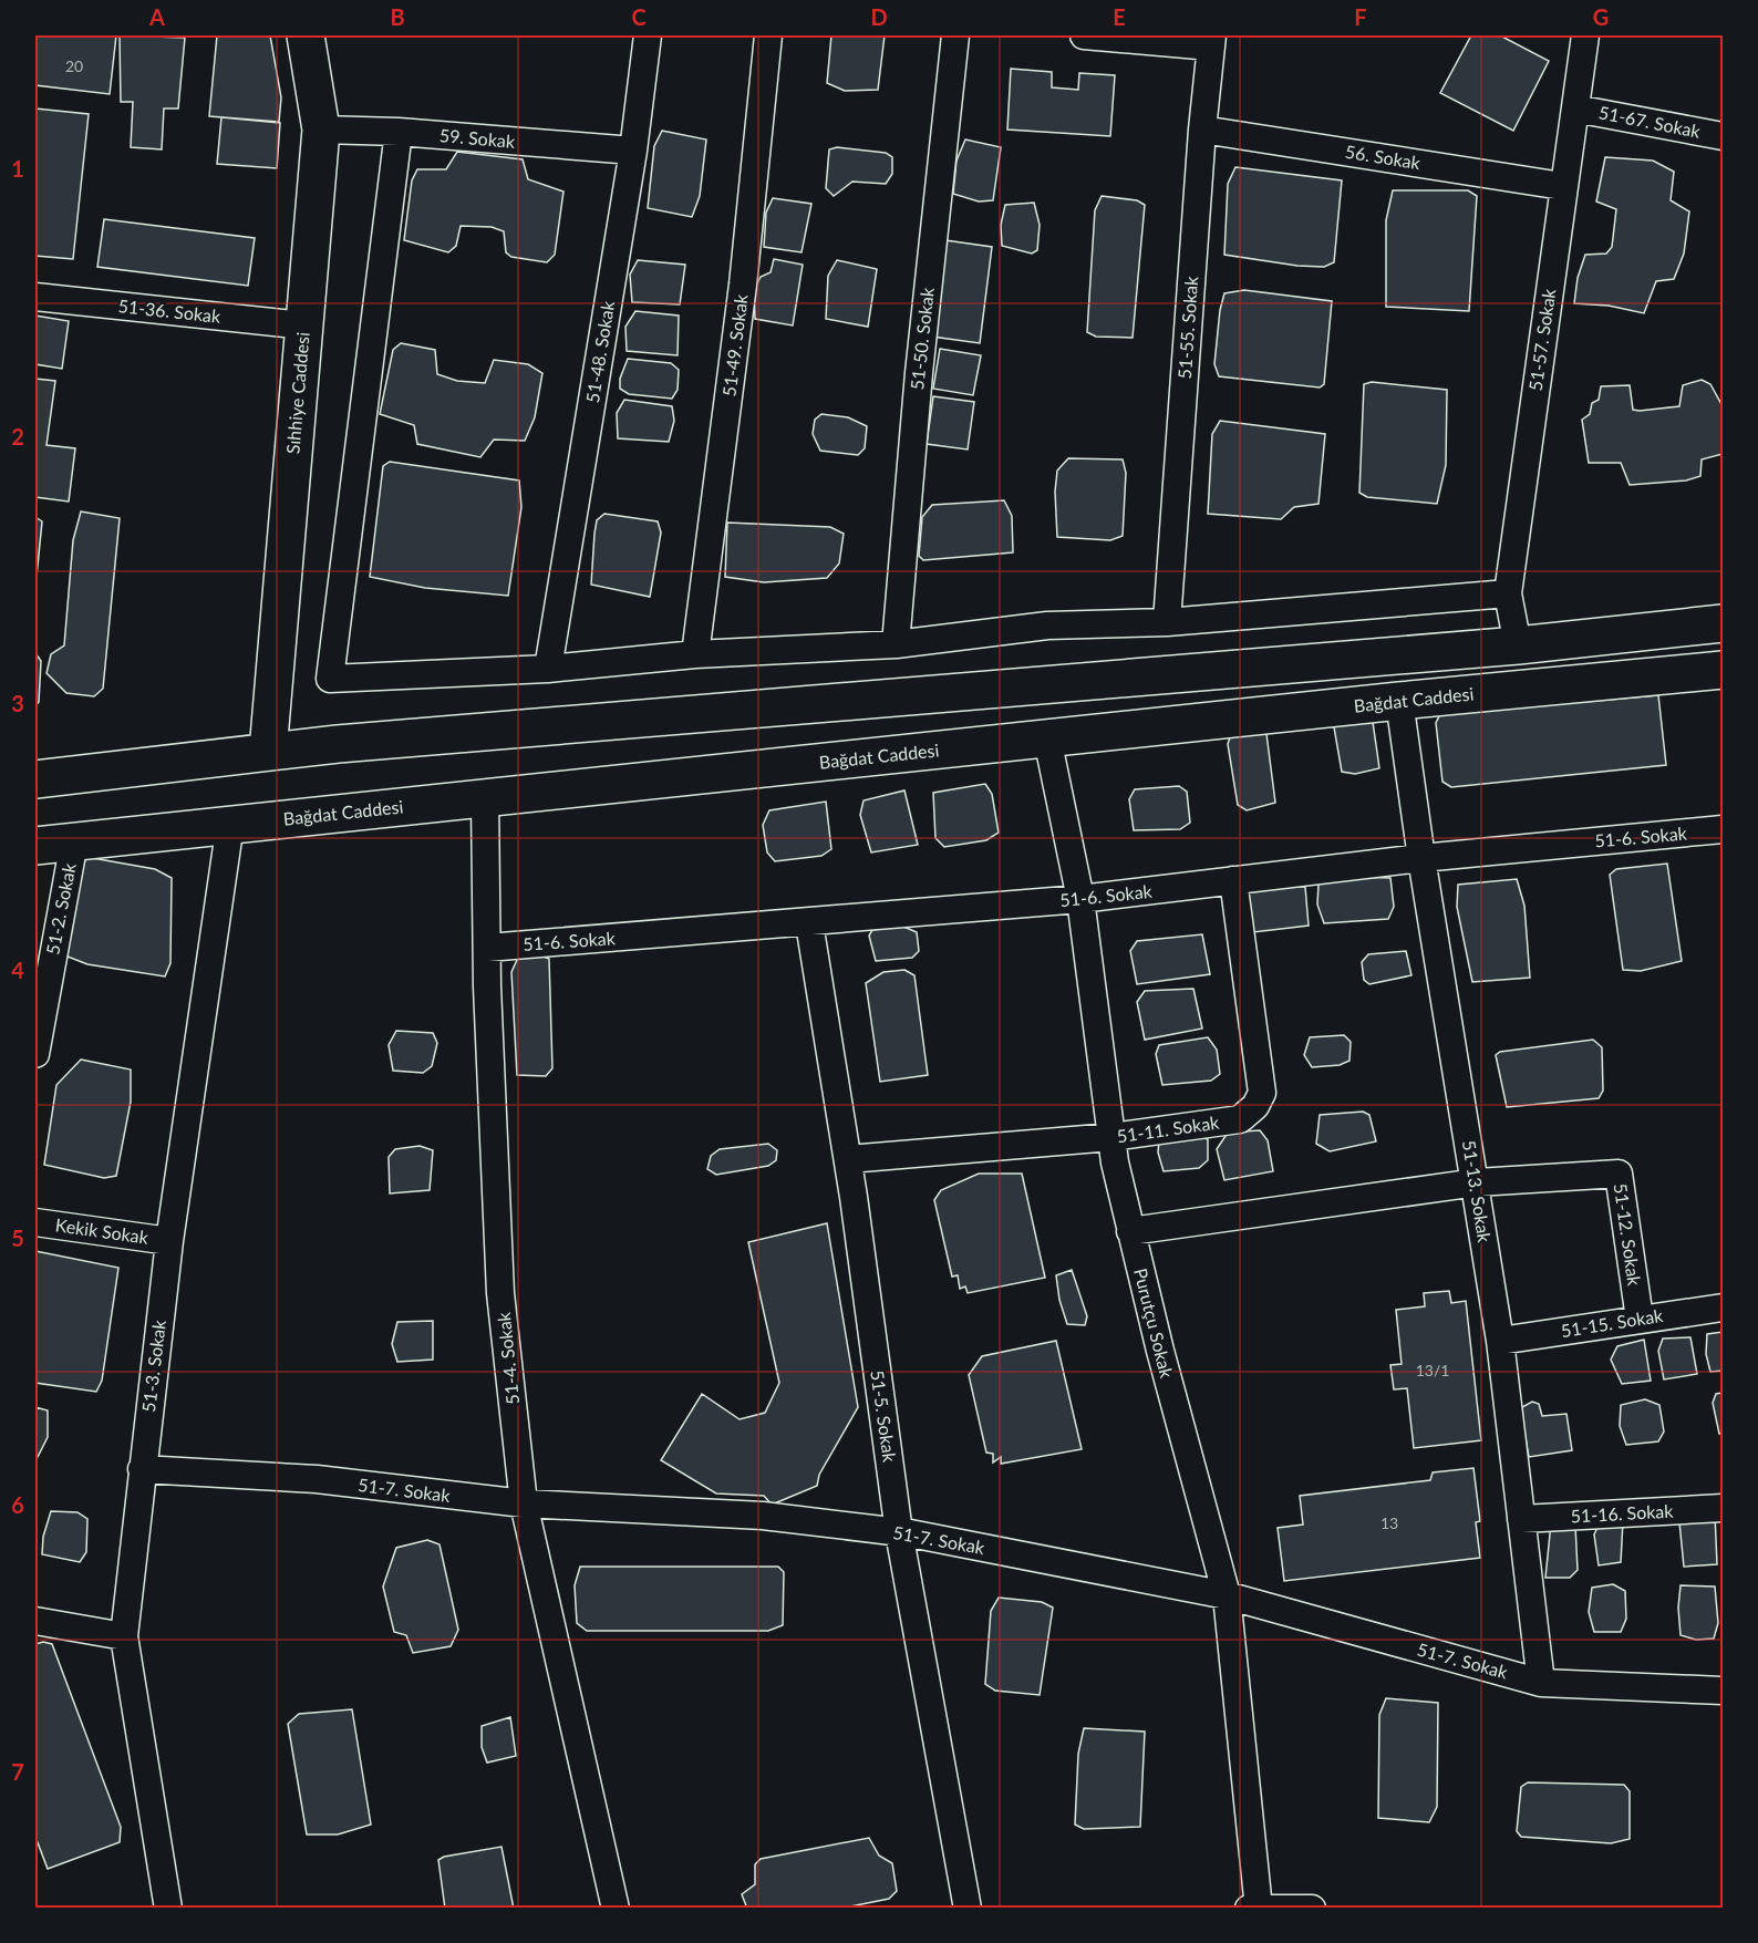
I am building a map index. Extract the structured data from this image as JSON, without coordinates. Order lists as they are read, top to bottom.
{
  "streets": {
    "main road": ["Sıhhiye Caddesi", "Bağdat Caddesi"],
    "street": [
      "51-67. Sokak",
      "59. Sokak",
      "56. Sokak",
      "51-36. Sokak",
      "51-55. Sokak",
      "51-50. Sokak",
      "51-57. Sokak",
      "51-49. Sokak",
      "51-48. Sokak",
      "51-6. Sokak",
      "51-2. Sokak",
      "51-11. Sokak",
      "51-13. Sokak",
      "Kekik Sokak",
      "51-12. Sokak",
      "Purutçu Sokak",
      "51-15. Sokak",
      "51-4. Sokak",
      "51-3. Sokak",
      "51-5. Sokak",
      "51-7. Sokak",
      "51-16. Sokak"
    ]
  },
  "crossings": [
    ["51-67. Sokak", "51-57. Sokak"],
    ["59. Sokak", "51-48. Sokak"],
    ["59. Sokak", "Sıhhiye Caddesi"],
    ["56. Sokak", "51-55. Sokak"],
    ["56. Sokak", "51-57. Sokak"],
    ["51-36. Sokak", "Sıhhiye Caddesi"],
    ["Bağdat Caddesi", "51-2. Sokak"],
    ["Bağdat Caddesi", "51-13. Sokak"],
    ["Bağdat Caddesi", "Purutçu Sokak"],
    ["Bağdat Caddesi", "51-4. Sokak"],
    ["Bağdat Caddesi", "51-3. Sokak"],
    ["51-6. Sokak", "51-11. Sokak"],
    ["51-6. Sokak", "51-13. Sokak"],
    ["51-6. Sokak", "Purutçu Sokak"],
    ["51-6. Sokak", "51-4. Sokak"],
    ["51-6. Sokak", "51-5. Sokak"],
    ["51-11. Sokak", "Purutçu Sokak"],
    ["51-11. Sokak", "51-5. Sokak"],
    ["51-13. Sokak", "51-12. Sokak"],
    ["51-13. Sokak", "51-15. Sokak"],
    ["51-13. Sokak", "51-7. Sokak"],
    ["51-13. Sokak", "51-16. Sokak"],
    ["Kekik Sokak", "51-3. Sokak"],
    ["51-12. Sokak", "51-15. Sokak"],
    ["Purutçu Sokak", "51-7. Sokak"],
    ["51-4. Sokak", "51-7. Sokak"],
    ["51-3. Sokak", "51-7. Sokak"],
    ["51-5. Sokak", "51-7. Sokak"]
  ],
  "house_numbers": ["20", "13/1", "13"],
  "grid": {
    "columns": [
      "A",
      "B",
      "C",
      "D",
      "E",
      "F",
      "G"
    ],
    "rows": [
      "1",
      "2",
      "3",
      "4",
      "5",
      "6",
      "7"
    ]
  }
}
